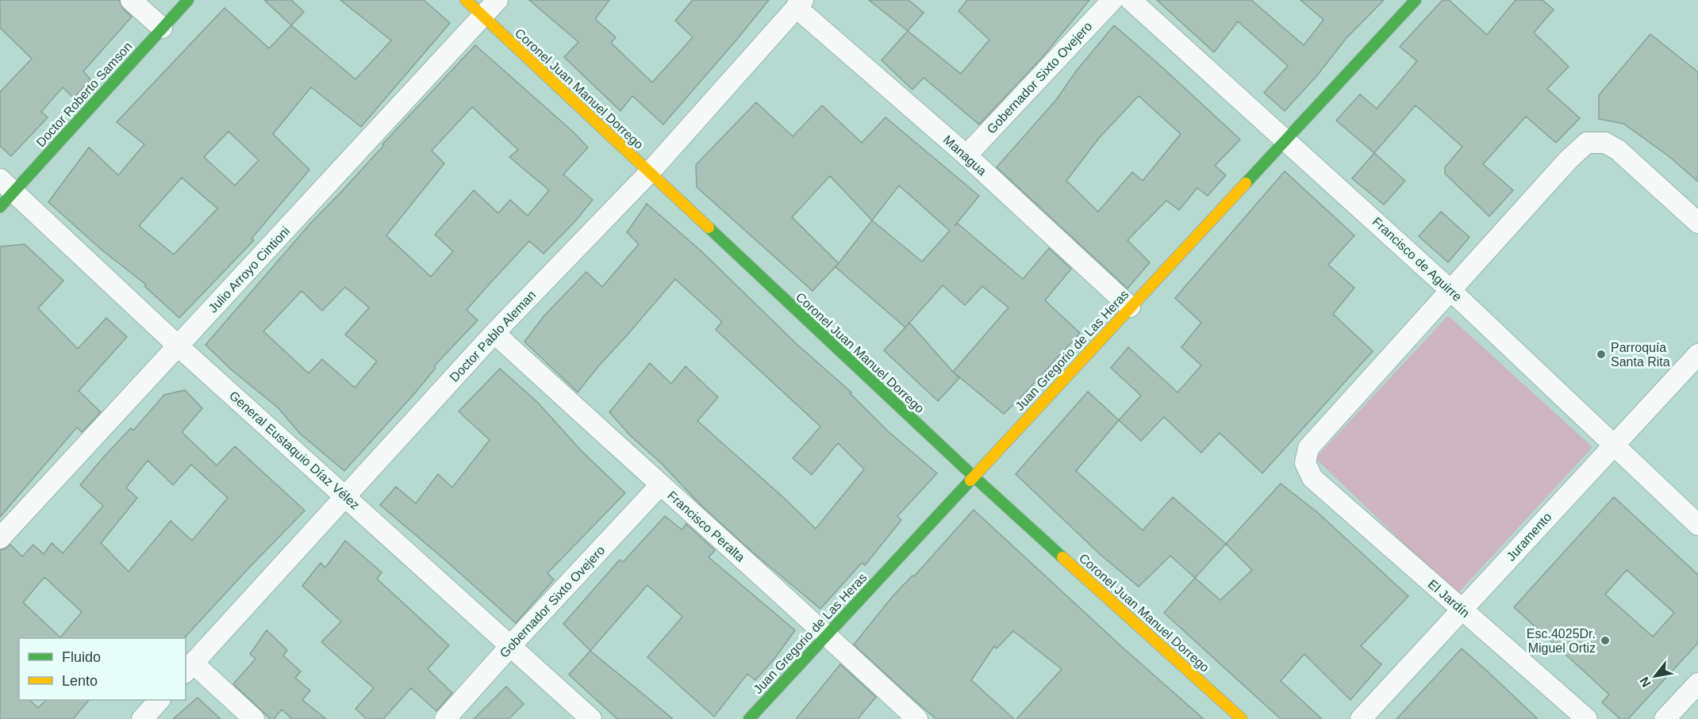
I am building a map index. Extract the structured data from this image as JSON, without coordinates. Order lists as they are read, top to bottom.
{
  "streets": {
    "street": [
      "Gobernador Sixto Ovejero",
      "Coronel Juan Manuel Dorrego",
      "Doctor Roberto Samson",
      "Managua",
      "Francisco de Aguirre",
      "Julio Arroyo Cintioni",
      "Doctor Pablo Aleman",
      "Juan Gregorio de Las Heras",
      "General Eustaquio Díaz Vélez",
      "Francisco Peralta",
      "Juramento",
      "El Jardín"
    ]
  },
  "crossings": [
    ["Gobernador Sixto Ovejero", "Managua"],
    ["Gobernador Sixto Ovejero", "General Eustaquio Díaz Vélez"],
    ["Gobernador Sixto Ovejero", "Francisco Peralta"],
    ["Coronel Juan Manuel Dorrego", "Julio Arroyo Cintioni"],
    ["Coronel Juan Manuel Dorrego", "Doctor Pablo Aleman"],
    ["Coronel Juan Manuel Dorrego", "Juan Gregorio de Las Heras"],
    ["Doctor Roberto Samson", "General Eustaquio Díaz Vélez"],
    ["Managua", "Doctor Pablo Aleman"],
    ["Managua", "Juan Gregorio de Las Heras"],
    ["Francisco de Aguirre", "Juan Gregorio de Las Heras"],
    ["Francisco de Aguirre", "Juramento"],
    ["Francisco de Aguirre", "El Jardín"],
    ["Julio Arroyo Cintioni", "General Eustaquio Díaz Vélez"],
    ["Doctor Pablo Aleman", "General Eustaquio Díaz Vélez"],
    ["Doctor Pablo Aleman", "Francisco Peralta"],
    ["Juan Gregorio de Las Heras", "Francisco Peralta"],
    ["Juramento", "El Jardín"]
  ],
  "places": ["Parroquía Santa Rita", "Esc.4025Dr. Miguel Ortiz"],
  "legend": ["Fluido", "Lento"],
  "north": "bottom left"
}
